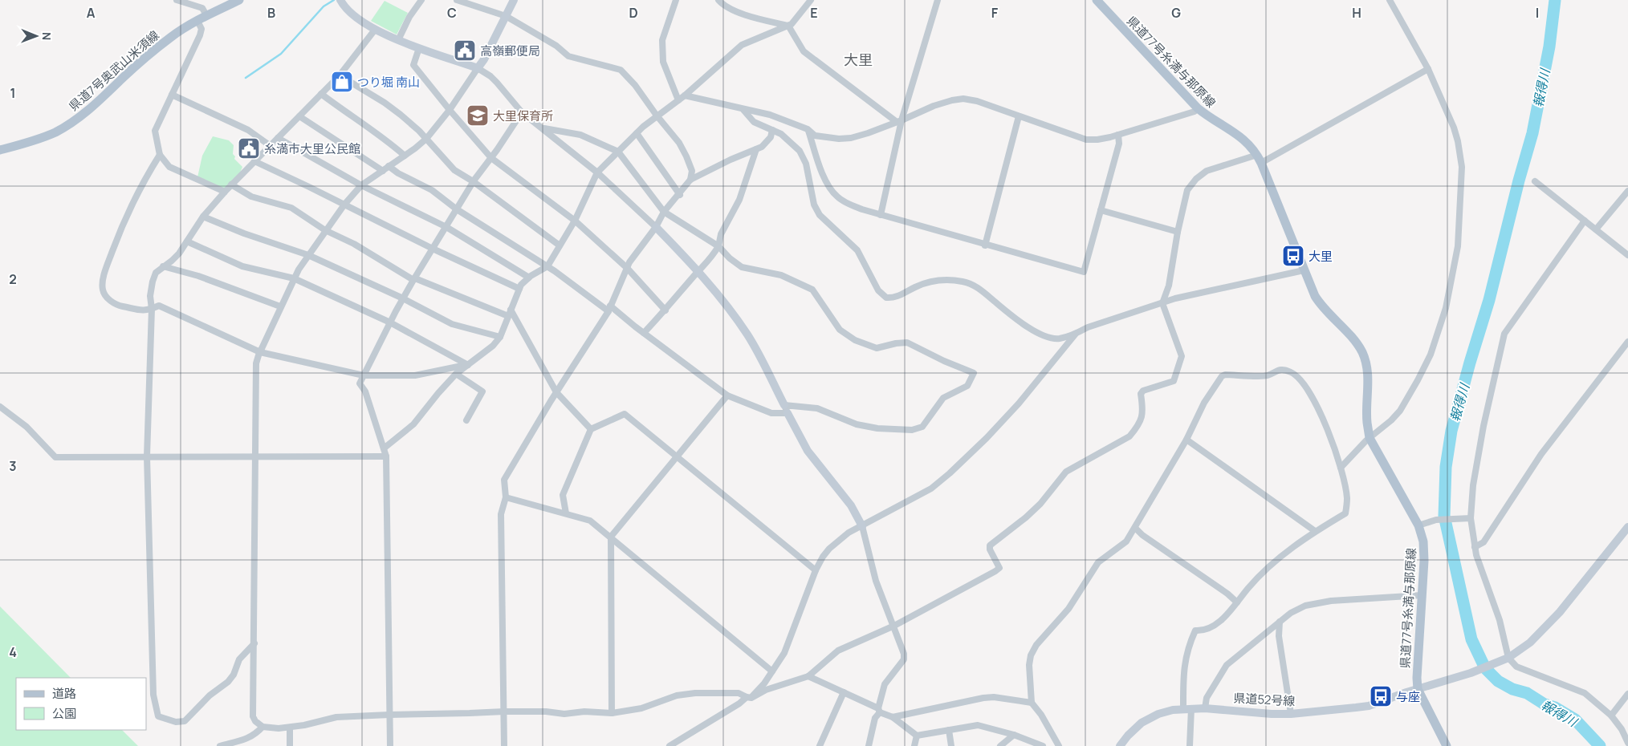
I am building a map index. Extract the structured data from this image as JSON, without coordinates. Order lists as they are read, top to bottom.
{
  "streets": {
    "main road": ["県道77号糸満与那原線", "県道7号奥武山米須線"],
    "street": ["県道52号線"]
  },
  "crossings": [
    ["県道77号糸満与那原線", "県道52号線"]
  ],
  "districts": ["大里"],
  "water": ["報得川"],
  "places": {
    "public building": ["高嶺郵便局", "糸満市大里公民館"],
    "shop": ["つり堀 南山"],
    "school or university": ["大里保育所"],
    "bus stop": ["大里", "与座"]
  },
  "legend": ["道路", "公園"],
  "north": "right",
  "grid": {
    "columns": [
      "A",
      "B",
      "C",
      "D",
      "E",
      "F",
      "G",
      "H",
      "I"
    ],
    "rows": [
      "1",
      "2",
      "3",
      "4"
    ]
  }
}
